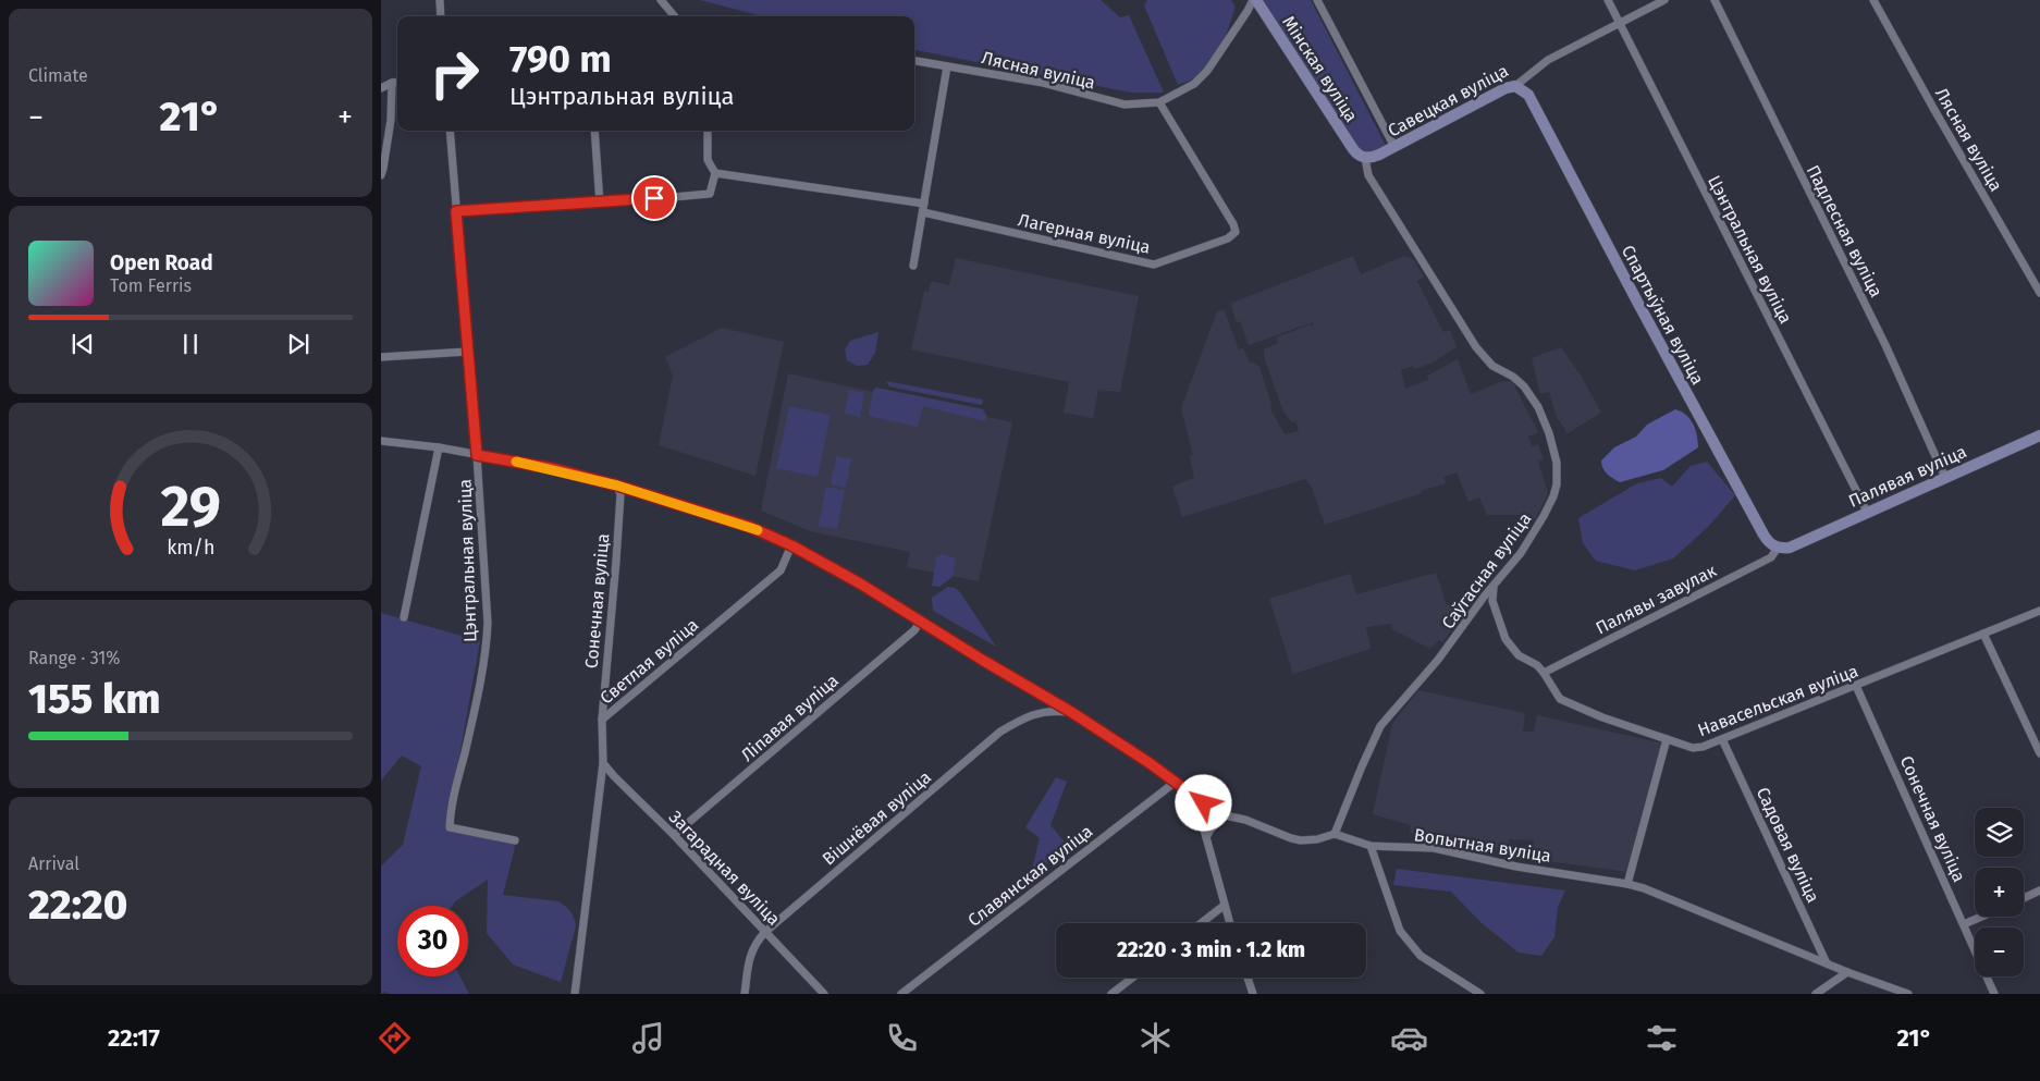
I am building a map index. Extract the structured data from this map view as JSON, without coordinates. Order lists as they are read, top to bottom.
{
  "streets": {
    "main road": [
      "Мінская вуліца",
      "Савецкая вуліца",
      "Спартыўная вуліца",
      "Палявая вуліца"
    ],
    "street": [
      "Лясная вуліца",
      "Падлесная вуліца",
      "Лагерная вуліца",
      "Цэнтральная вуліца",
      "Саўгасная вуліца",
      "Палявы завулак",
      "Сонечная вуліца",
      "Светлая вуліца",
      "Навасельская вуліца",
      "Ліпавая вуліца",
      "Вішнёвая вуліца",
      "Вопытная вуліца",
      "Садовая вуліца",
      "Загарадная вуліца",
      "Славянская вуліца"
    ]
  },
  "crossings": [
    ["Мінская вуліца", "Савецкая вуліца"],
    ["Мінская вуліца", "Саўгасная вуліца"],
    ["Лясная вуліца", "Лагерная вуліца"],
    ["Савецкая вуліца", "Цэнтральная вуліца"],
    ["Савецкая вуліца", "Спартыўная вуліца"],
    ["Савецкая вуліца", "Саўгасная вуліца"],
    ["Падлесная вуліца", "Палявая вуліца"],
    ["Цэнтральная вуліца", "Палявая вуліца"],
    ["Спартыўная вуліца", "Палявая вуліца"],
    ["Спартыўная вуліца", "Палявы завулак"],
    ["Палявая вуліца", "Палявы завулак"],
    ["Саўгасная вуліца", "Навасельская вуліца"],
    ["Саўгасная вуліца", "Вопытная вуліца"],
    ["Палявы завулак", "Навасельская вуліца"],
    ["Сонечная вуліца", "Светлая вуліца"],
    ["Сонечная вуліца", "Навасельская вуліца"],
    ["Светлая вуліца", "Загарадная вуліца"],
    ["Навасельская вуліца", "Садовая вуліца"],
    ["Ліпавая вуліца", "Загарадная вуліца"],
    ["Вішнёвая вуліца", "Загарадная вуліца"],
    ["Вопытная вуліца", "Садовая вуліца"]
  ],
  "page": {
    "tile": [
      "Climate",
      ["Range · 31%", "155 km"],
      ["Arrival", "22:20"]
    ],
    "turn": ["790 m", "Цэнтральная вуліца"],
    "heat": ["−", "21°", "+"],
    "song": ["Open Road", "Tom Ferris"],
    "map_buttons": ["+", "−"],
    "limit": "30",
    "trip": "22:20 · 3 min · 1.2 km",
    "tabs": ["22:17", "21°"],
    "gauge": ["29", "km/h"]
  }
}
